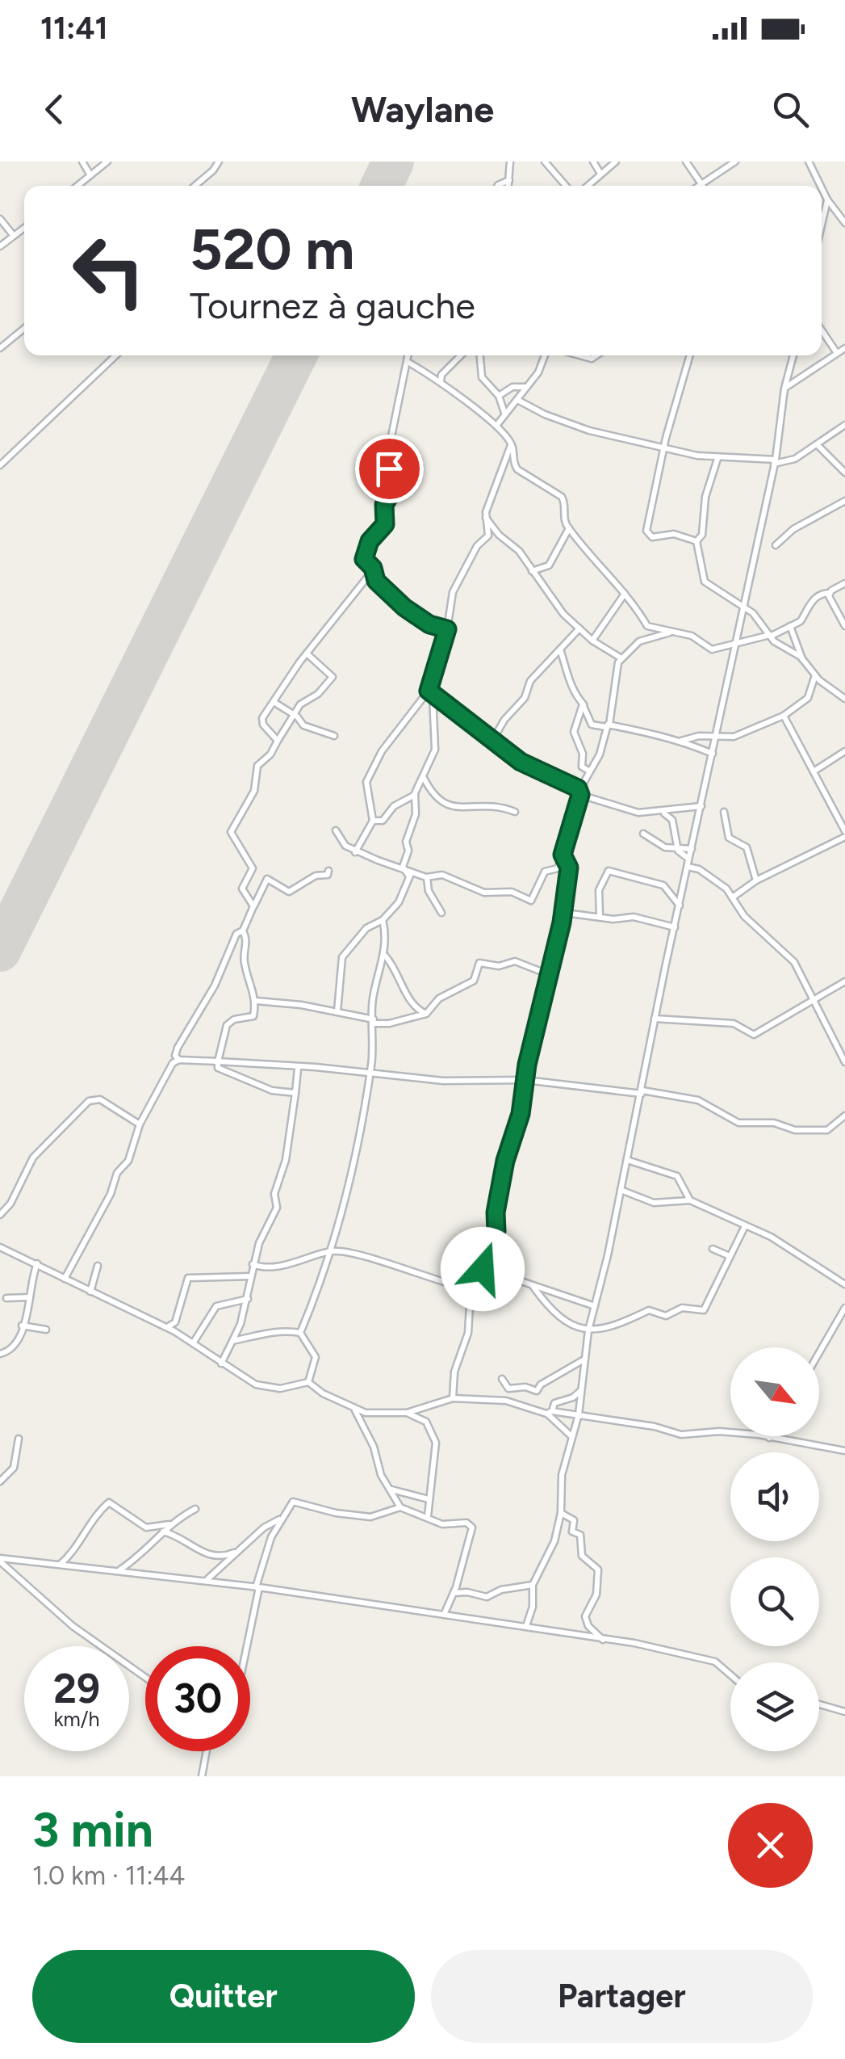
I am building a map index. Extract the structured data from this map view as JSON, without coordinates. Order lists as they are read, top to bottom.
{
  "north": "bottom right",
  "page": {
    "status": "11:41",
    "header": "Waylane",
    "turn": ["520 m", "Tournez à gauche"],
    "speed": "29 km/h",
    "limit": "30",
    "heading": ["3 min", "1.0 km · 11:44"],
    "buttons": ["Quitter", "Partager"]
  }
}
